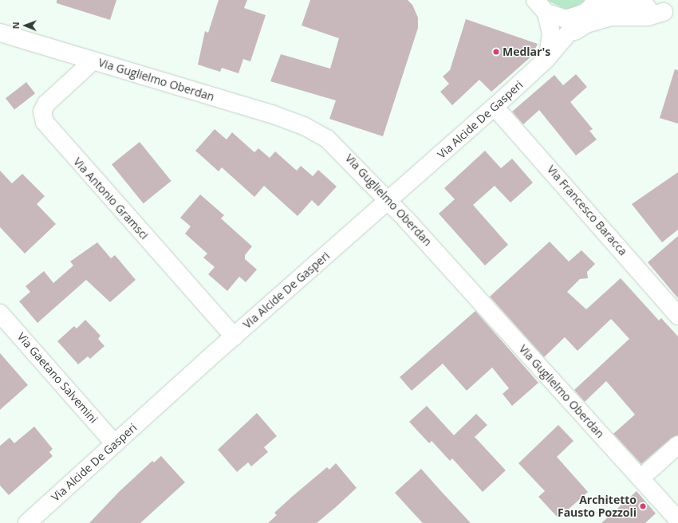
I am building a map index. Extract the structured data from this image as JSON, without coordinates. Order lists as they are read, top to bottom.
{
  "streets": {
    "street": [
      "Via Guglielmo Oberdan",
      "Via Alcide De Gasperi",
      "Via Antonio Gramsci",
      "Via Francesco Baracca",
      "Via Gaetano Salvemini"
    ]
  },
  "crossings": [
    ["Via Guglielmo Oberdan", "Via Alcide De Gasperi"],
    ["Via Guglielmo Oberdan", "Via Antonio Gramsci"],
    ["Via Alcide De Gasperi", "Via Antonio Gramsci"],
    ["Via Alcide De Gasperi", "Via Francesco Baracca"],
    ["Via Alcide De Gasperi", "Via Gaetano Salvemini"]
  ],
  "places": ["Medlar's", "Architetto Fausto Pozzoli"],
  "north": "left"
}
